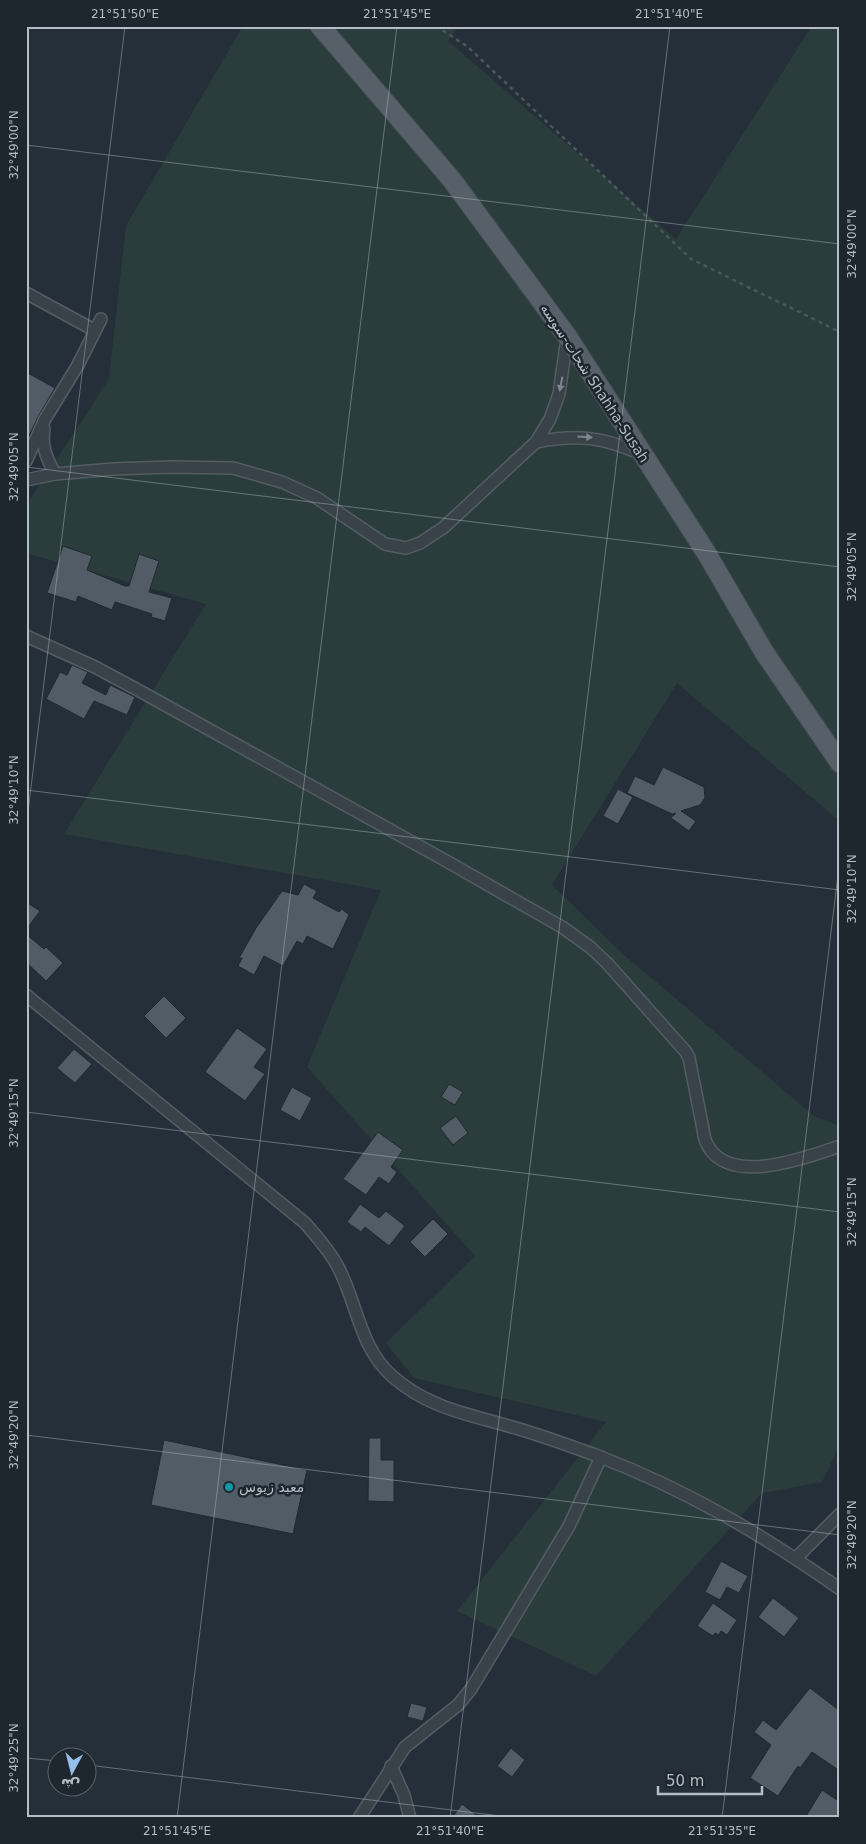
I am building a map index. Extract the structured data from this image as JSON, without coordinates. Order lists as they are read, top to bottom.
{
  "streets": {
    "main road": ["شحات-سوسه Shahha-Susah"]
  },
  "places": ["معبد زيوس"],
  "scale_bar": "50 m",
  "north": "bottom",
  "coordinates": [
    "21°51'50\"E",
    "21°51'45\"E",
    "21°51'40\"E",
    "32°49'00\"N",
    "32°49'05\"N",
    "32°49'10\"N",
    "32°49'15\"N",
    "32°49'20\"N",
    "32°49'25\"N",
    "21°51'35\"E"
  ]
}
